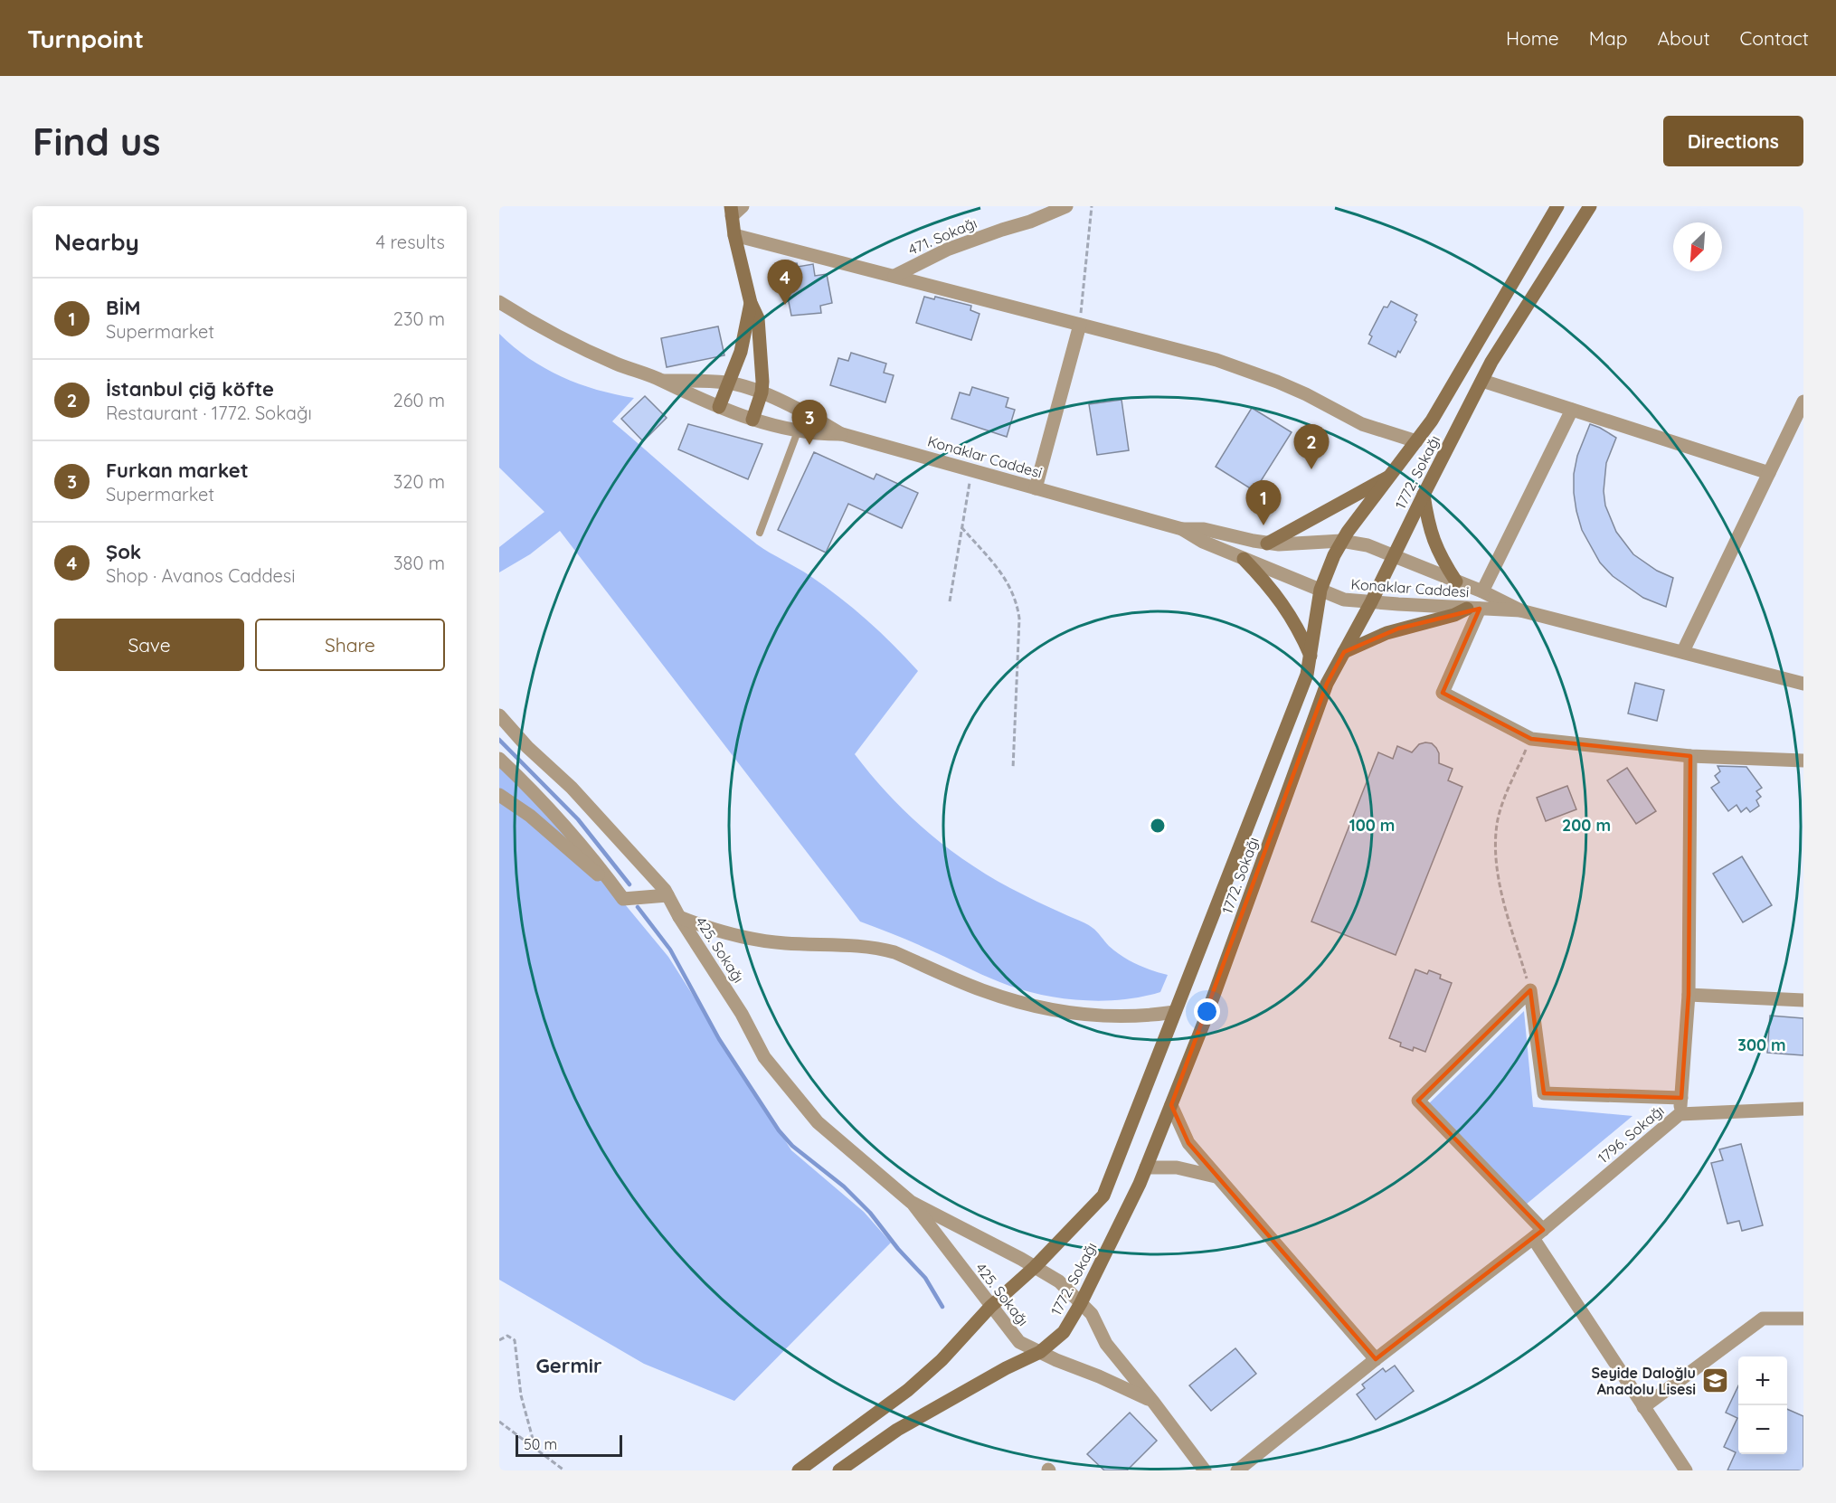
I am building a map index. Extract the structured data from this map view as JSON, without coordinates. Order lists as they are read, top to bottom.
{
  "streets": {
    "street": [
      "471. Sokağı",
      "Konaklar Caddesi",
      "1772. Sokağı",
      "425. Sokağı",
      "1796. Sokağı"
    ]
  },
  "crossings": [
    ["Konaklar Caddesi", "1772. Sokağı"],
    ["1772. Sokağı", "425. Sokağı"]
  ],
  "districts": ["Germir"],
  "places": {
    "school or university": ["Seyide Daloğlu Anadolu Lisesi"]
  },
  "scale_bar": "50 m",
  "north": "bottom left",
  "page": {
    "header": "Turnpoint",
    "nav": [
      "Home",
      "Map",
      "About",
      "Contact"
    ],
    "buttons": [
      "Directions",
      ["Save", "Share"]
    ],
    "title": "Find us",
    "heading": ["Nearby", "4 results"],
    "pins": [
      "4",
      "3",
      "2",
      "1"
    ],
    "list": [
      {
        "mark": "1",
        "name": "BİM",
        "note": "Supermarket",
        "value": "230 m"
      },
      {
        "mark": "2",
        "name": "İstanbul çiğ köfte",
        "note": "Restaurant · 1772. Sokağı",
        "value": "260 m"
      },
      {
        "mark": "3",
        "name": "Furkan market",
        "note": "Supermarket",
        "value": "320 m"
      },
      {
        "mark": "4",
        "name": "Şok",
        "note": "Shop · Avanos Caddesi",
        "value": "380 m"
      }
    ],
    "map_buttons": ["+", "−"],
    "scale": "50 m"
  },
  "rings": ["100 m", "200 m", "300 m"]
}
